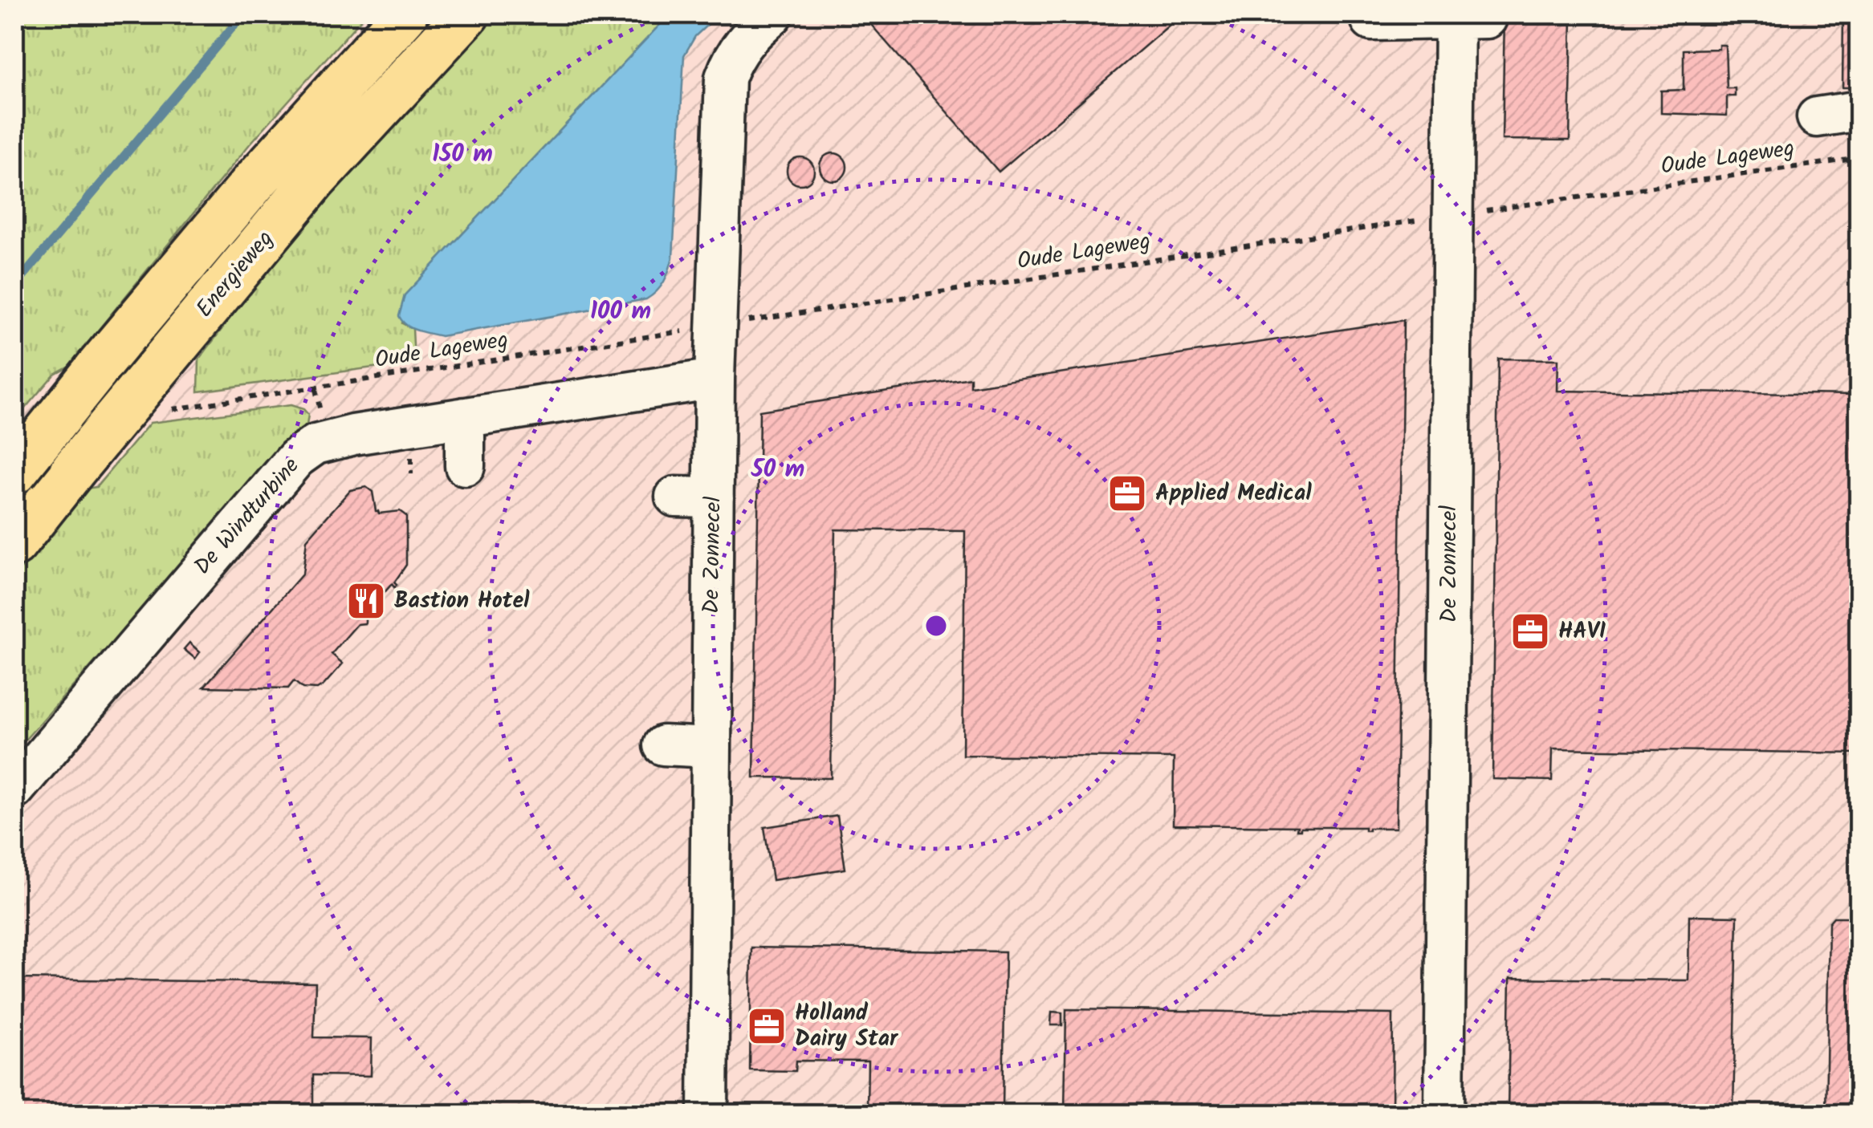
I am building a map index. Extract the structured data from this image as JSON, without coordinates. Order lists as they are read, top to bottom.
{
  "streets": {
    "main road": ["Energieweg"],
    "street": ["De Windturbine", "De Zonnecel"],
    "path": ["Oude Lageweg"]
  },
  "crossings": [
    ["Oude Lageweg", "De Zonnecel"],
    ["De Windturbine", "De Zonnecel"]
  ],
  "places": {
    "office": ["Applied Medical", "HAVI", "Holland Dairy Star"],
    "restaurant": ["Bastion Hotel"]
  },
  "rings": ["150 m", "100 m", "50 m"]
}
